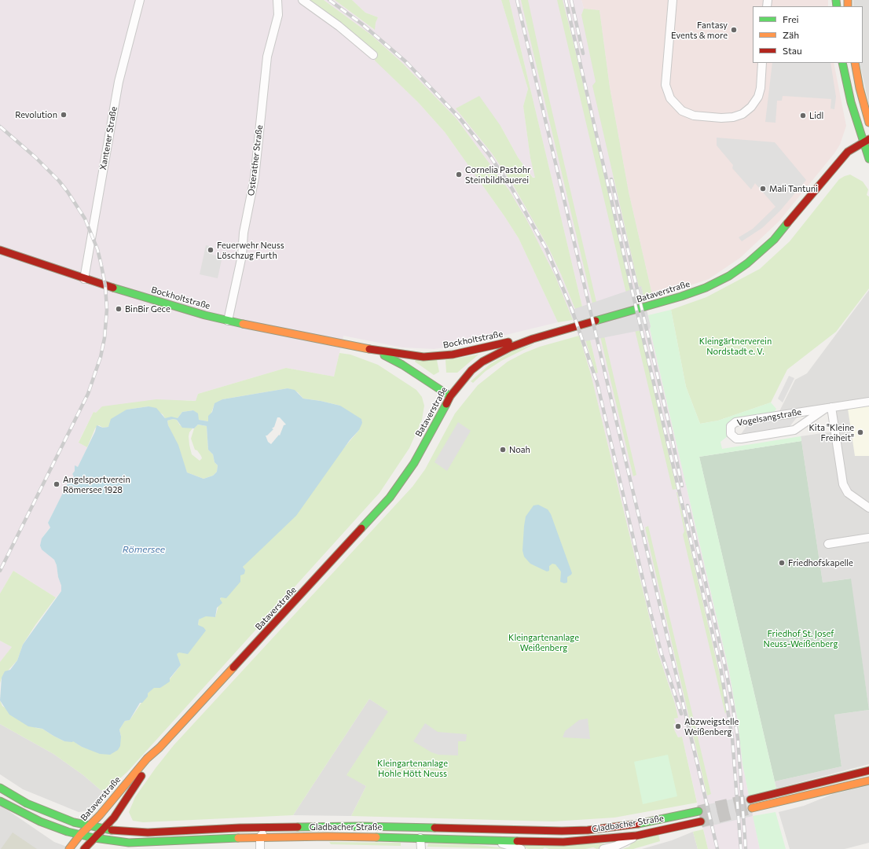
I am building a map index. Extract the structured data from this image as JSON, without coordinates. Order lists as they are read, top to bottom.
{
  "streets": {
    "street": [
      "Xantener Straße",
      "Osterather Straße",
      "Bataverstraße",
      "Bockholtstraße",
      "Vogelsangstraße",
      "Gladbacher Straße"
    ]
  },
  "crossings": [
    ["Xantener Straße", "Bockholtstraße"],
    ["Osterather Straße", "Bockholtstraße"],
    ["Bataverstraße", "Bockholtstraße"],
    ["Bataverstraße", "Gladbacher Straße"]
  ],
  "water": ["Römersee"],
  "parks": [
    "Kleingärtnerverein Nordstadt e. V.",
    "Friedhof St. Josef Neuss-Weißenberg",
    "Kleingartenanlage Weißenberg",
    "Kleingartenanlage Hohle Hött Neuss"
  ],
  "places": [
    "Fantasy Events & more",
    "Revolution",
    "Lidl",
    "Cornelia Pastohr Steinbildhauerei",
    "Mali Tantuni",
    "Feuerwehr Neuss Löschzug Furth",
    "BinBir Gece",
    "Kita \"Kleine Freiheit\"",
    "Noah",
    "Angelsportverein Römersee 1928",
    "Friedhofskapelle",
    "Abzweigstelle Weißenberg"
  ],
  "legend": ["Frei", "Zäh", "Stau"]
}
